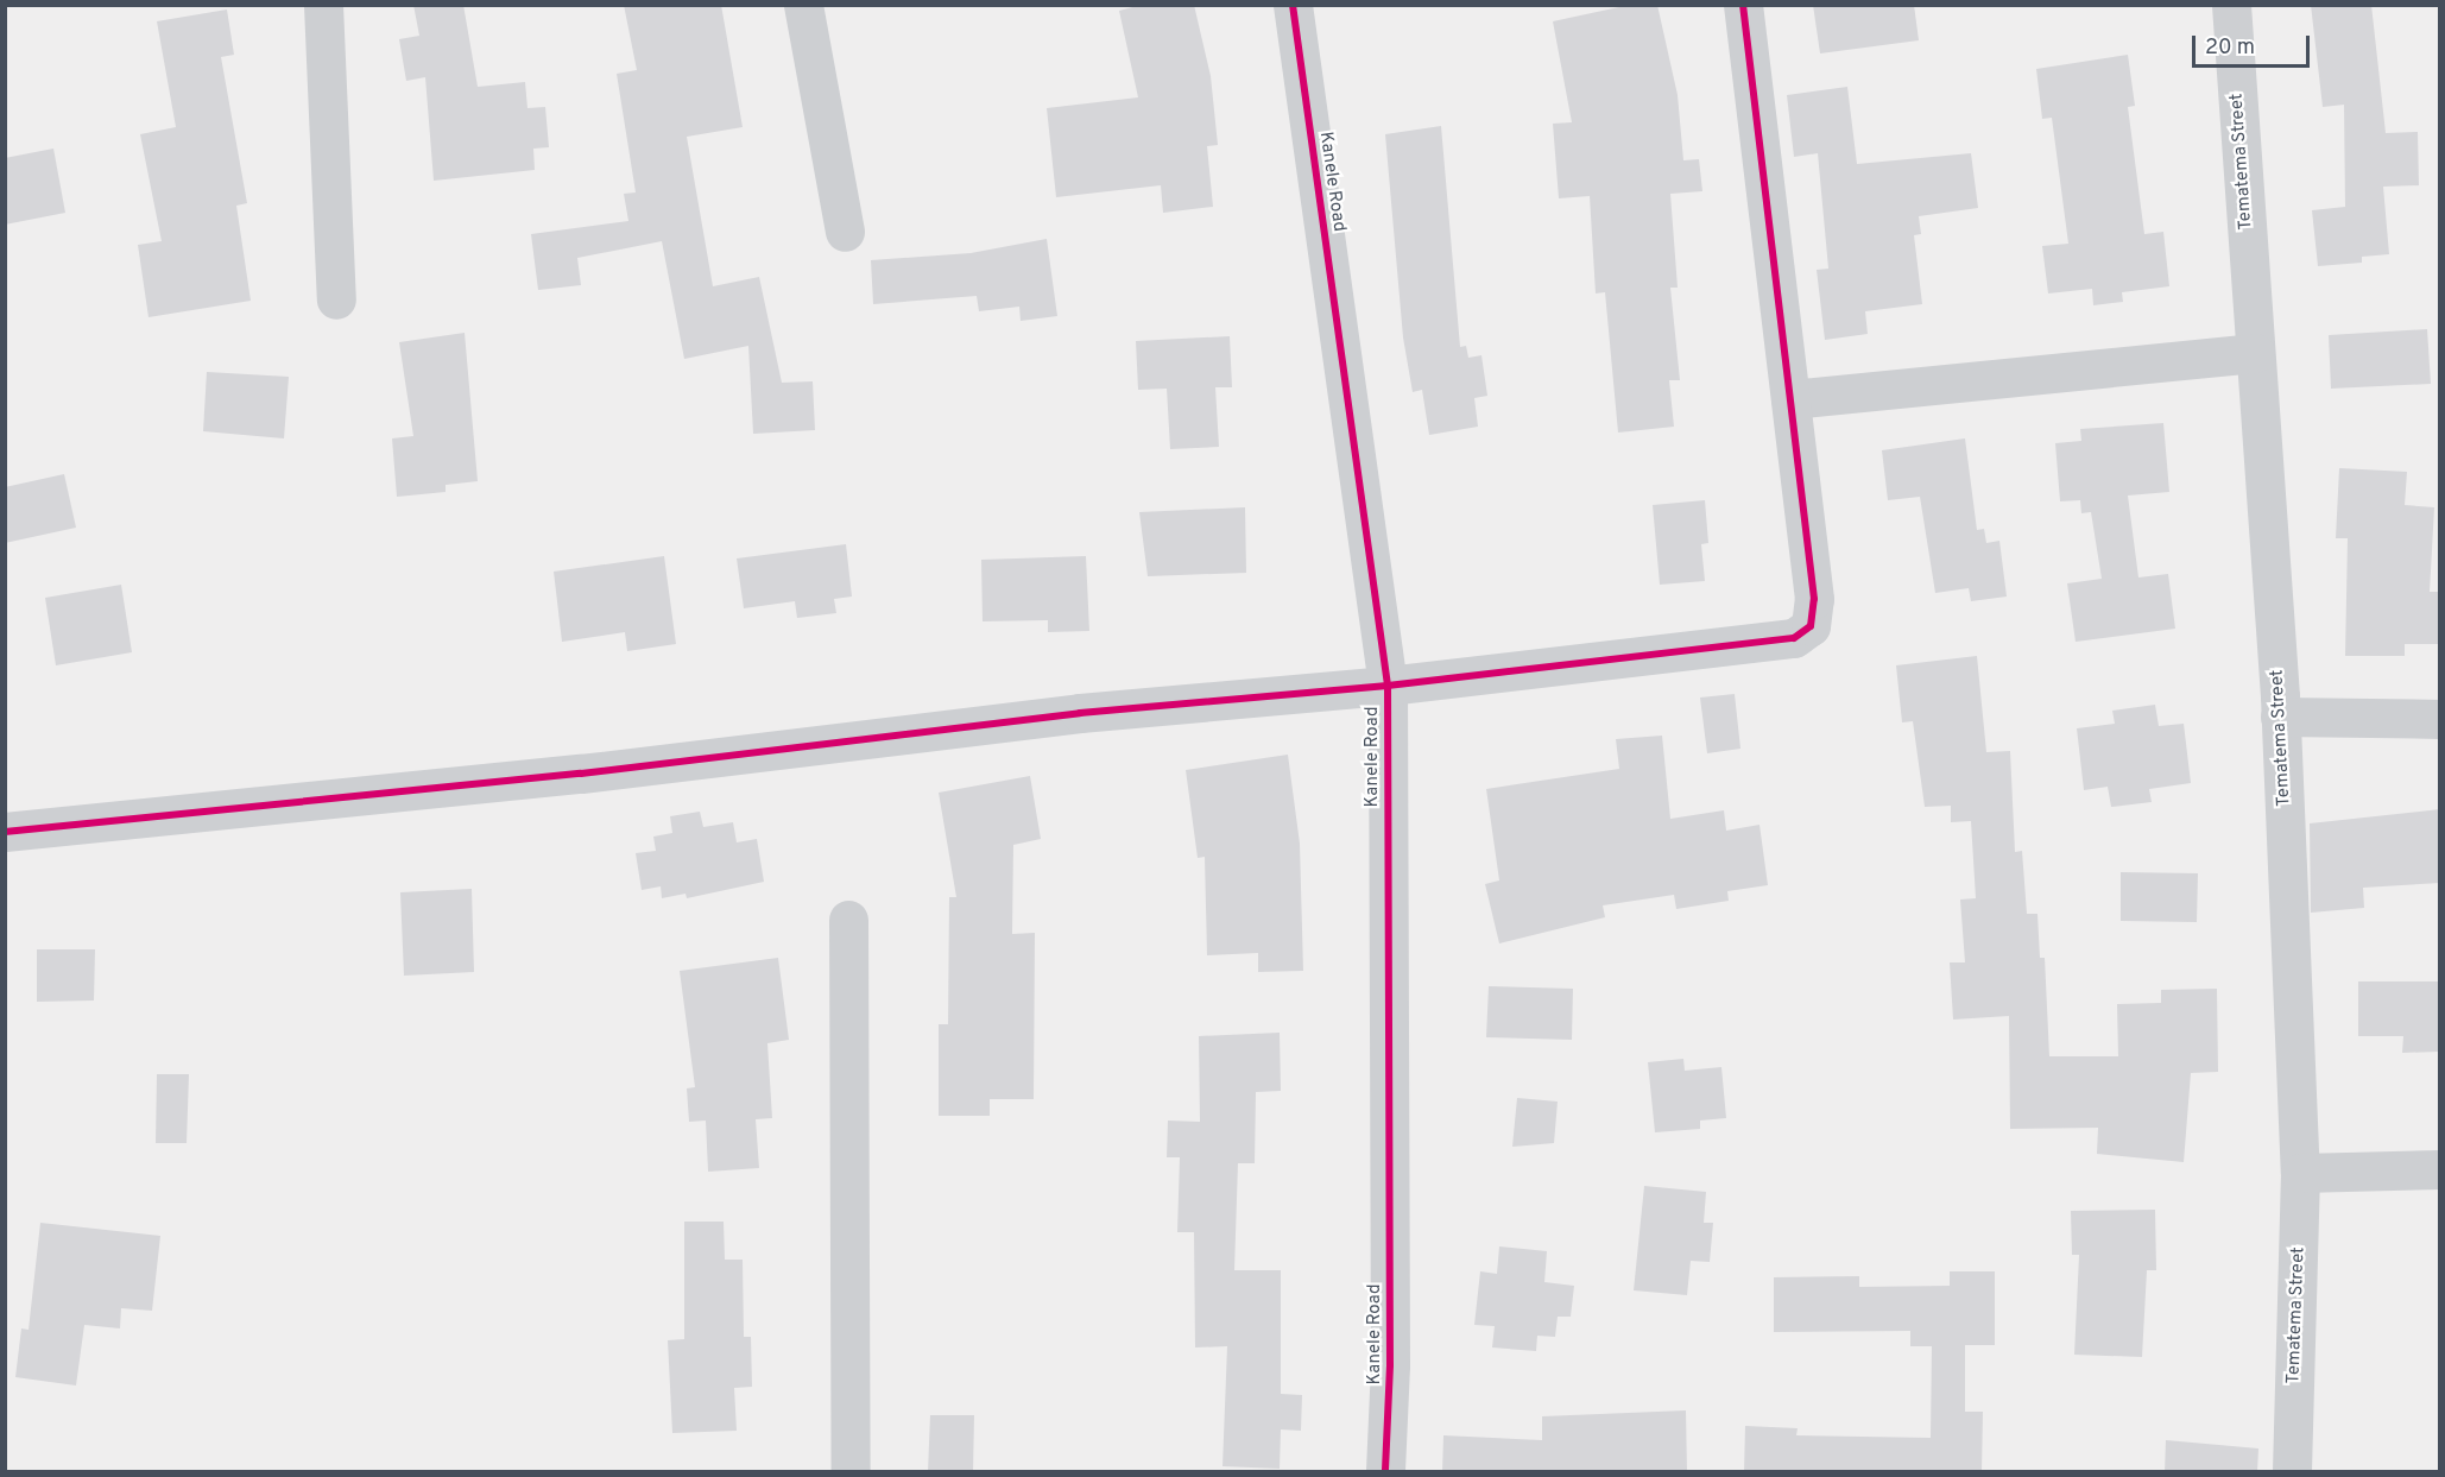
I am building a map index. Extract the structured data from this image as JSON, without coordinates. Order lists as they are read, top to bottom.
{
  "streets": {
    "street": ["Tematema Street", "Kanele Road"]
  },
  "scale_bar": "20 m"
}
